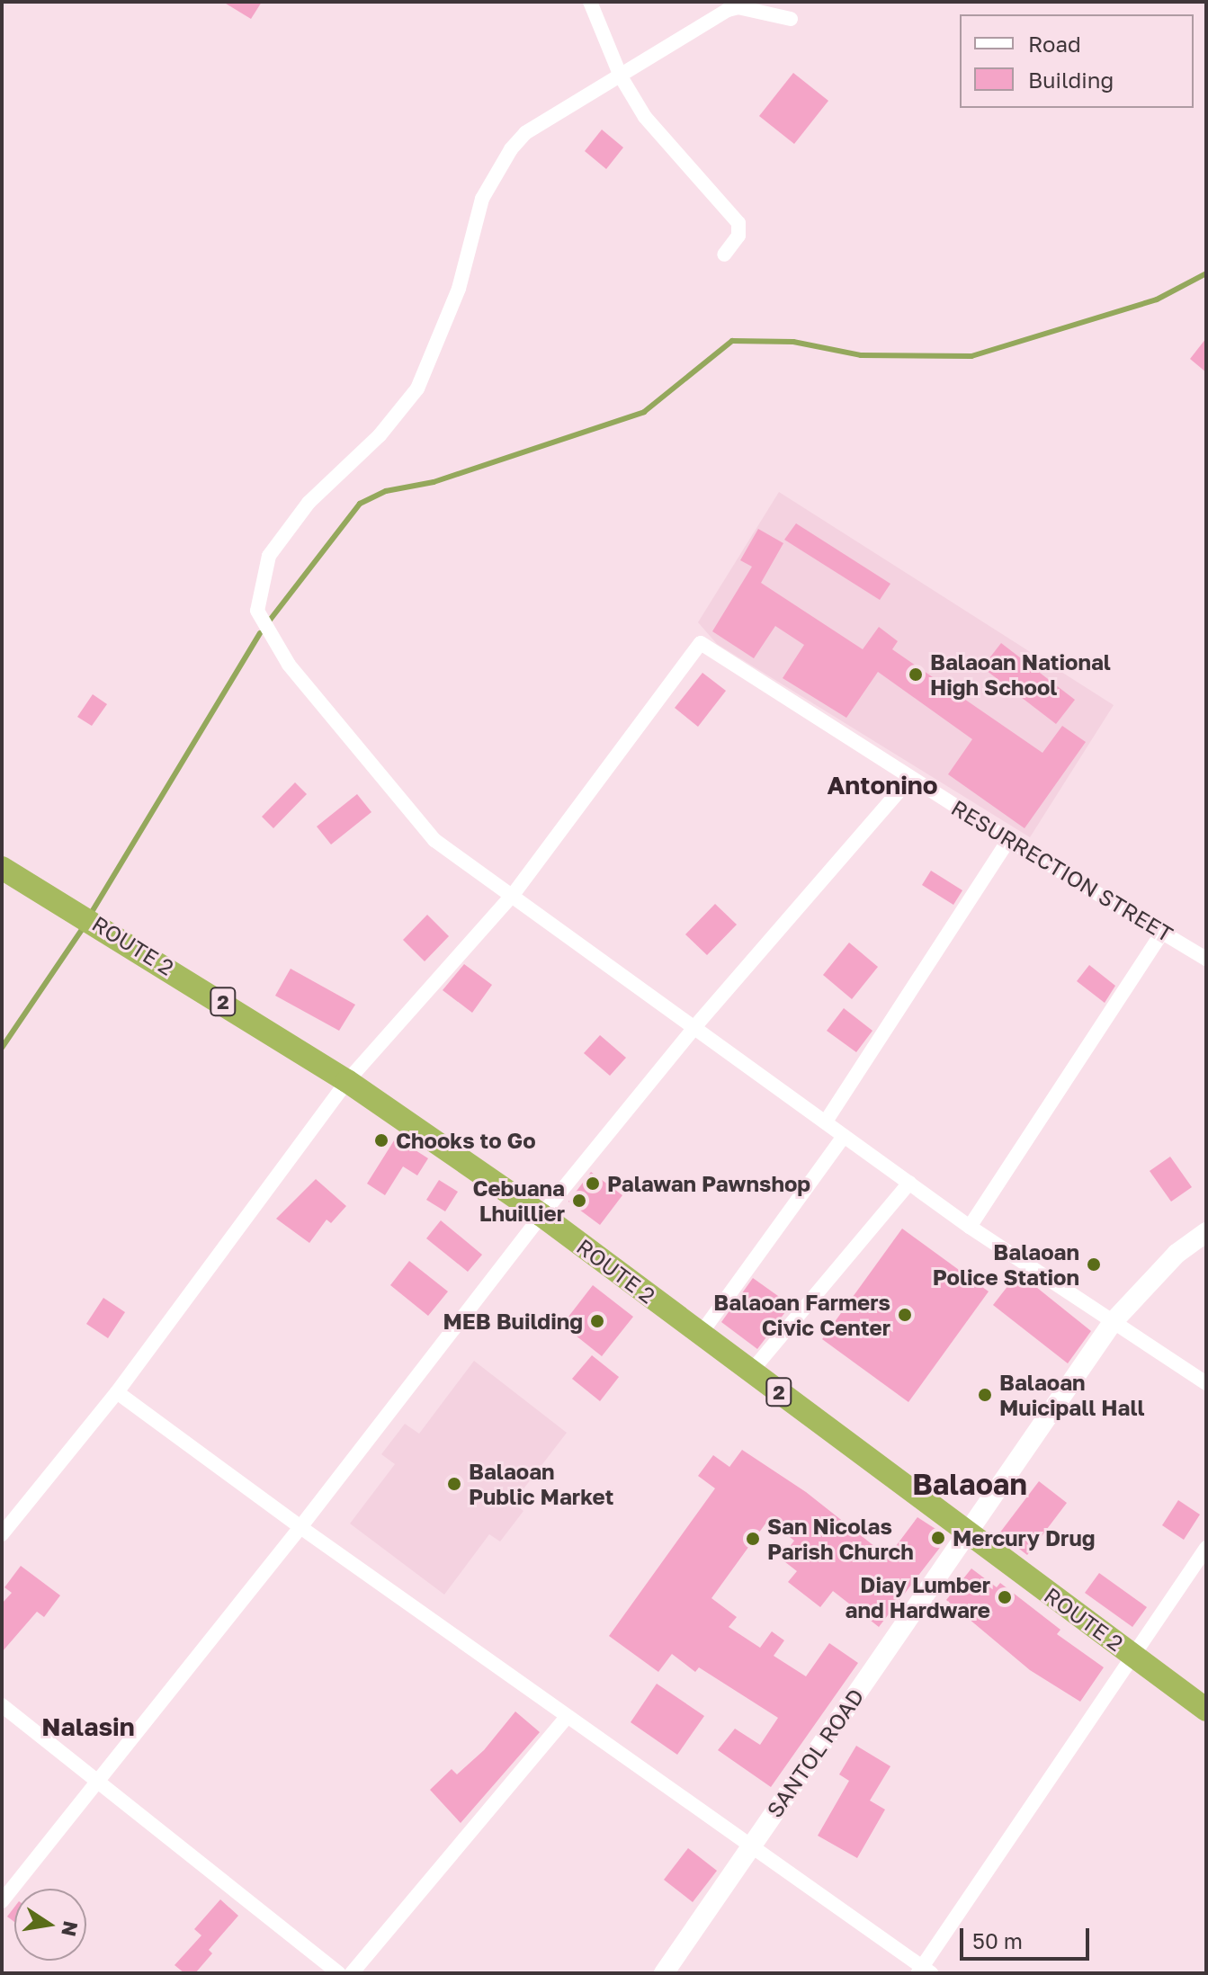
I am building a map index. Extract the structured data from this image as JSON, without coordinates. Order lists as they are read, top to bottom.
{
  "streets": {
    "highway": ["ROUTE 2", "2"],
    "main road": ["SANTOL ROAD"],
    "street": ["RESURRECTION STREET"]
  },
  "crossings": [
    ["ROUTE 2", "SANTOL ROAD"]
  ],
  "districts": ["Antonino", "Balaoan", "Nalasin"],
  "places": [
    "Balaoan National High School",
    "Chooks to Go",
    "Palawan Pawnshop",
    "Cebuana Lhuillier",
    "Balaoan Police Station",
    "Balaoan Farmers Civic Center",
    "MEB Building",
    "Balaoan Muicipall Hall",
    "Balaoan Public Market",
    "Mercury Drug",
    "San Nicolas Parish Church",
    "Diay Lumber and Hardware"
  ],
  "legend": ["Road", "Building"],
  "scale_bar": "50 m",
  "north": "right"
}
